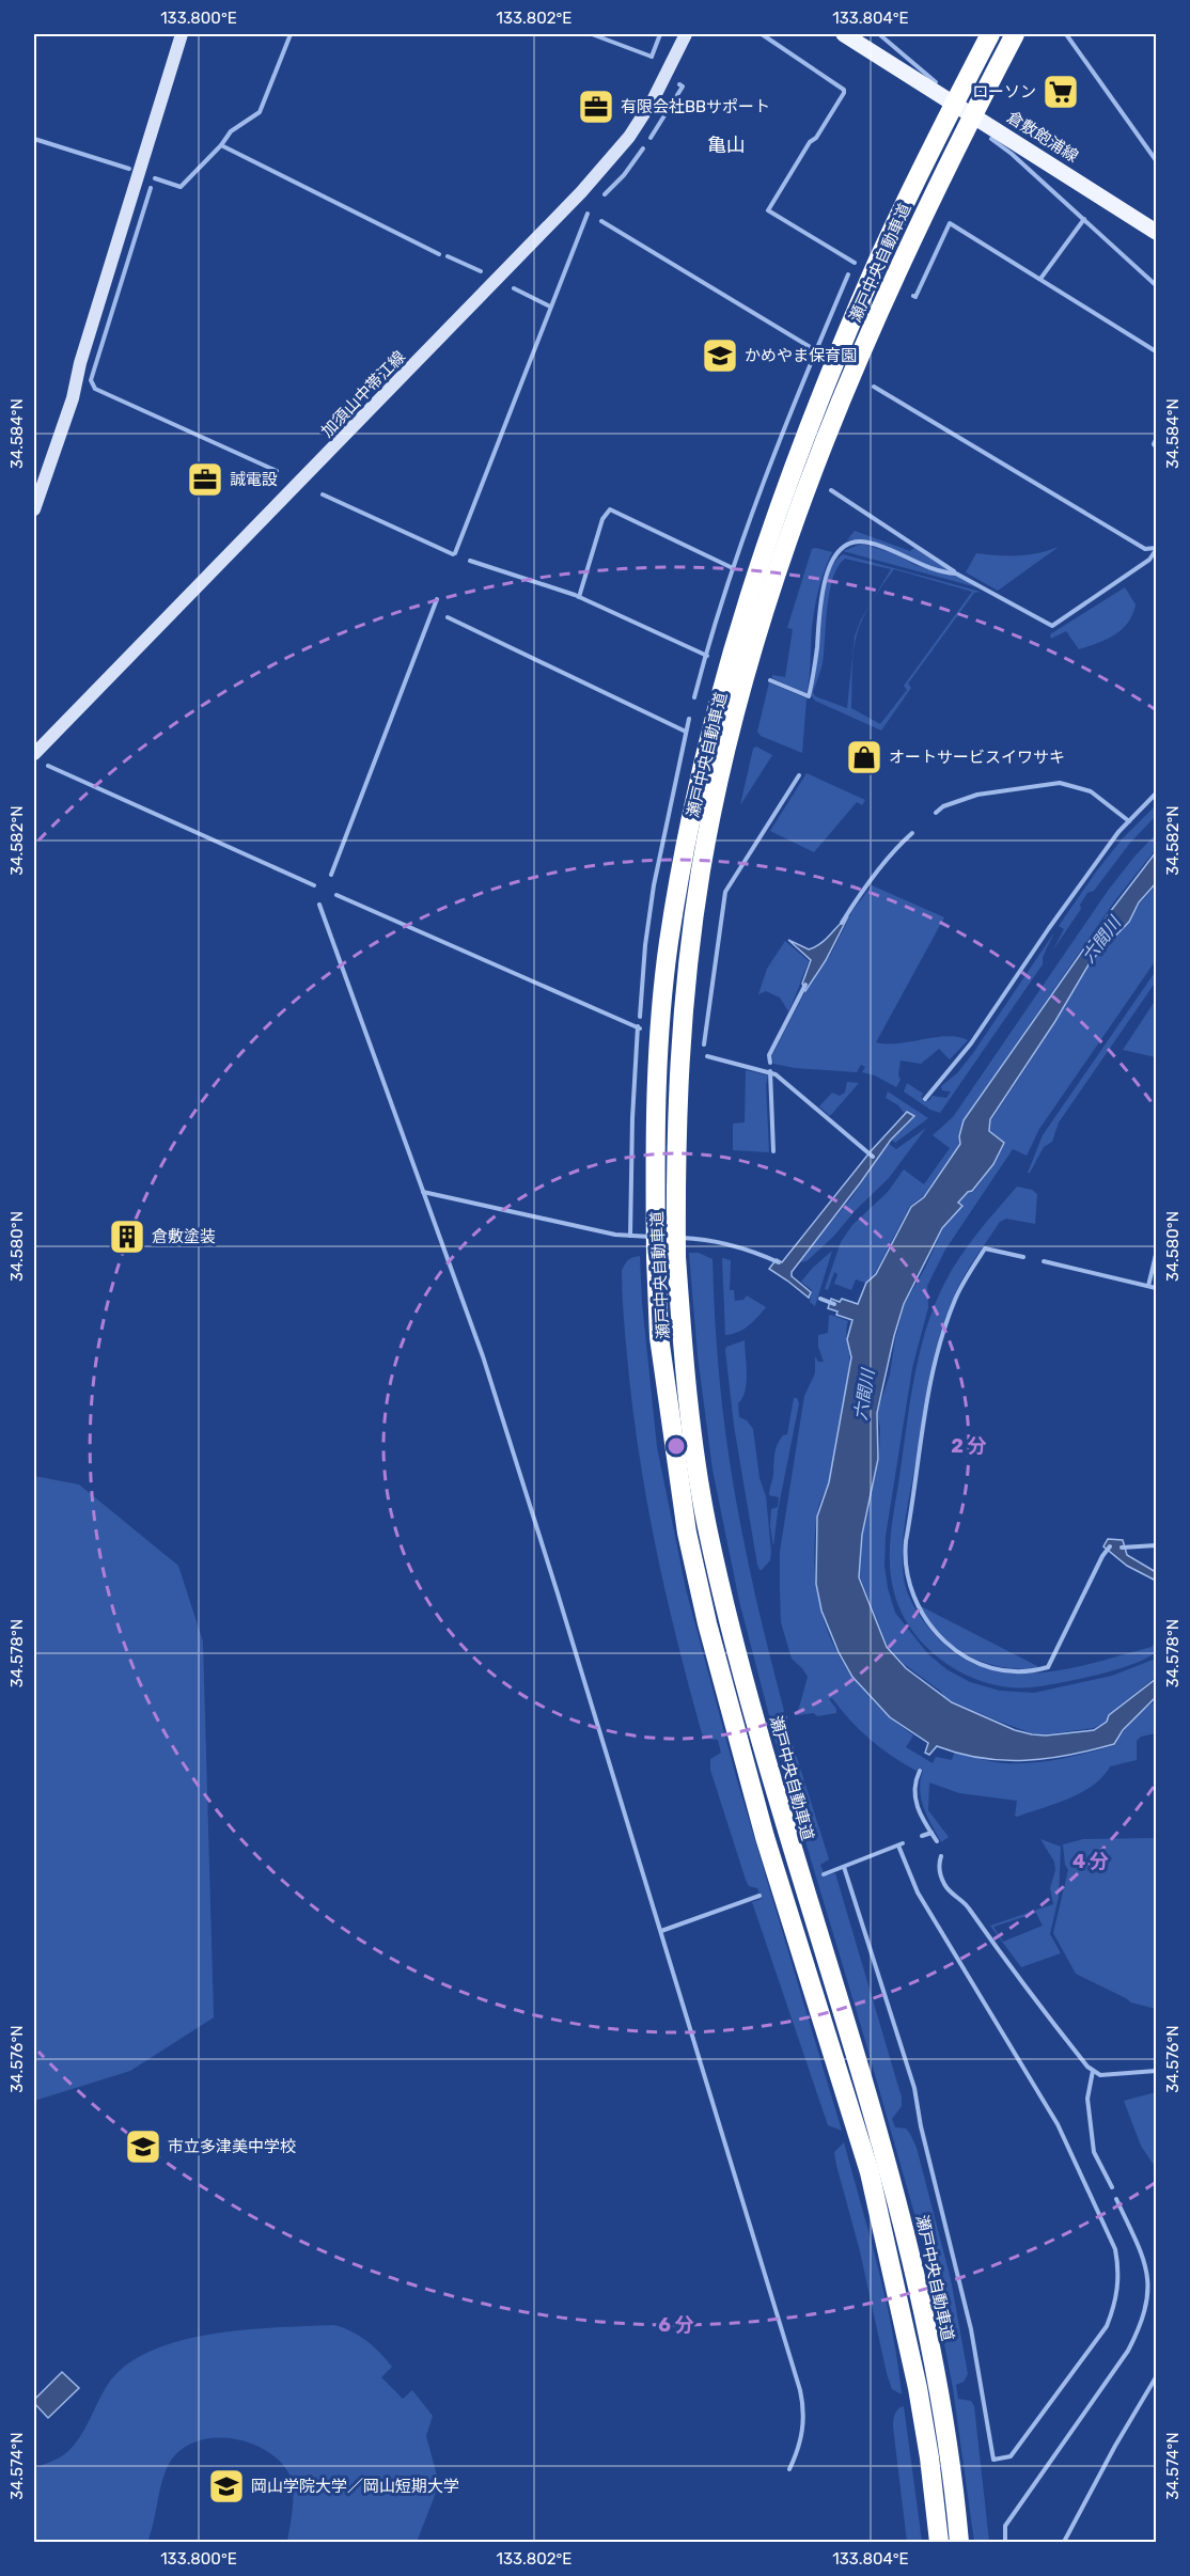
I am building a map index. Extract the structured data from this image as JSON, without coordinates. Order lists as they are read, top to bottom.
{
  "streets": {
    "highway": ["瀬戸中央自動車道"],
    "main road": ["倉敷飽浦線", "加須山中帯江線"]
  },
  "districts": ["亀山"],
  "water": ["六間川"],
  "places": {
    "supermarket": ["ローソン"],
    "office": ["有限会社BBサポート", "誠電設"],
    "school or university": ["かめやま保育園", "市立多津美中学校", "岡山学院大学／岡山短期大学"],
    "shop": ["オートサービスイワサキ"],
    "building": ["倉敷塗装"]
  },
  "coordinates": [
    "133.800°E",
    "133.802°E",
    "133.804°E",
    "34.584°N",
    "34.582°N",
    "34.580°N",
    "34.578°N",
    "34.576°N",
    "34.574°N"
  ],
  "rings": ["2 分", "4 分", "6 分"]
}
